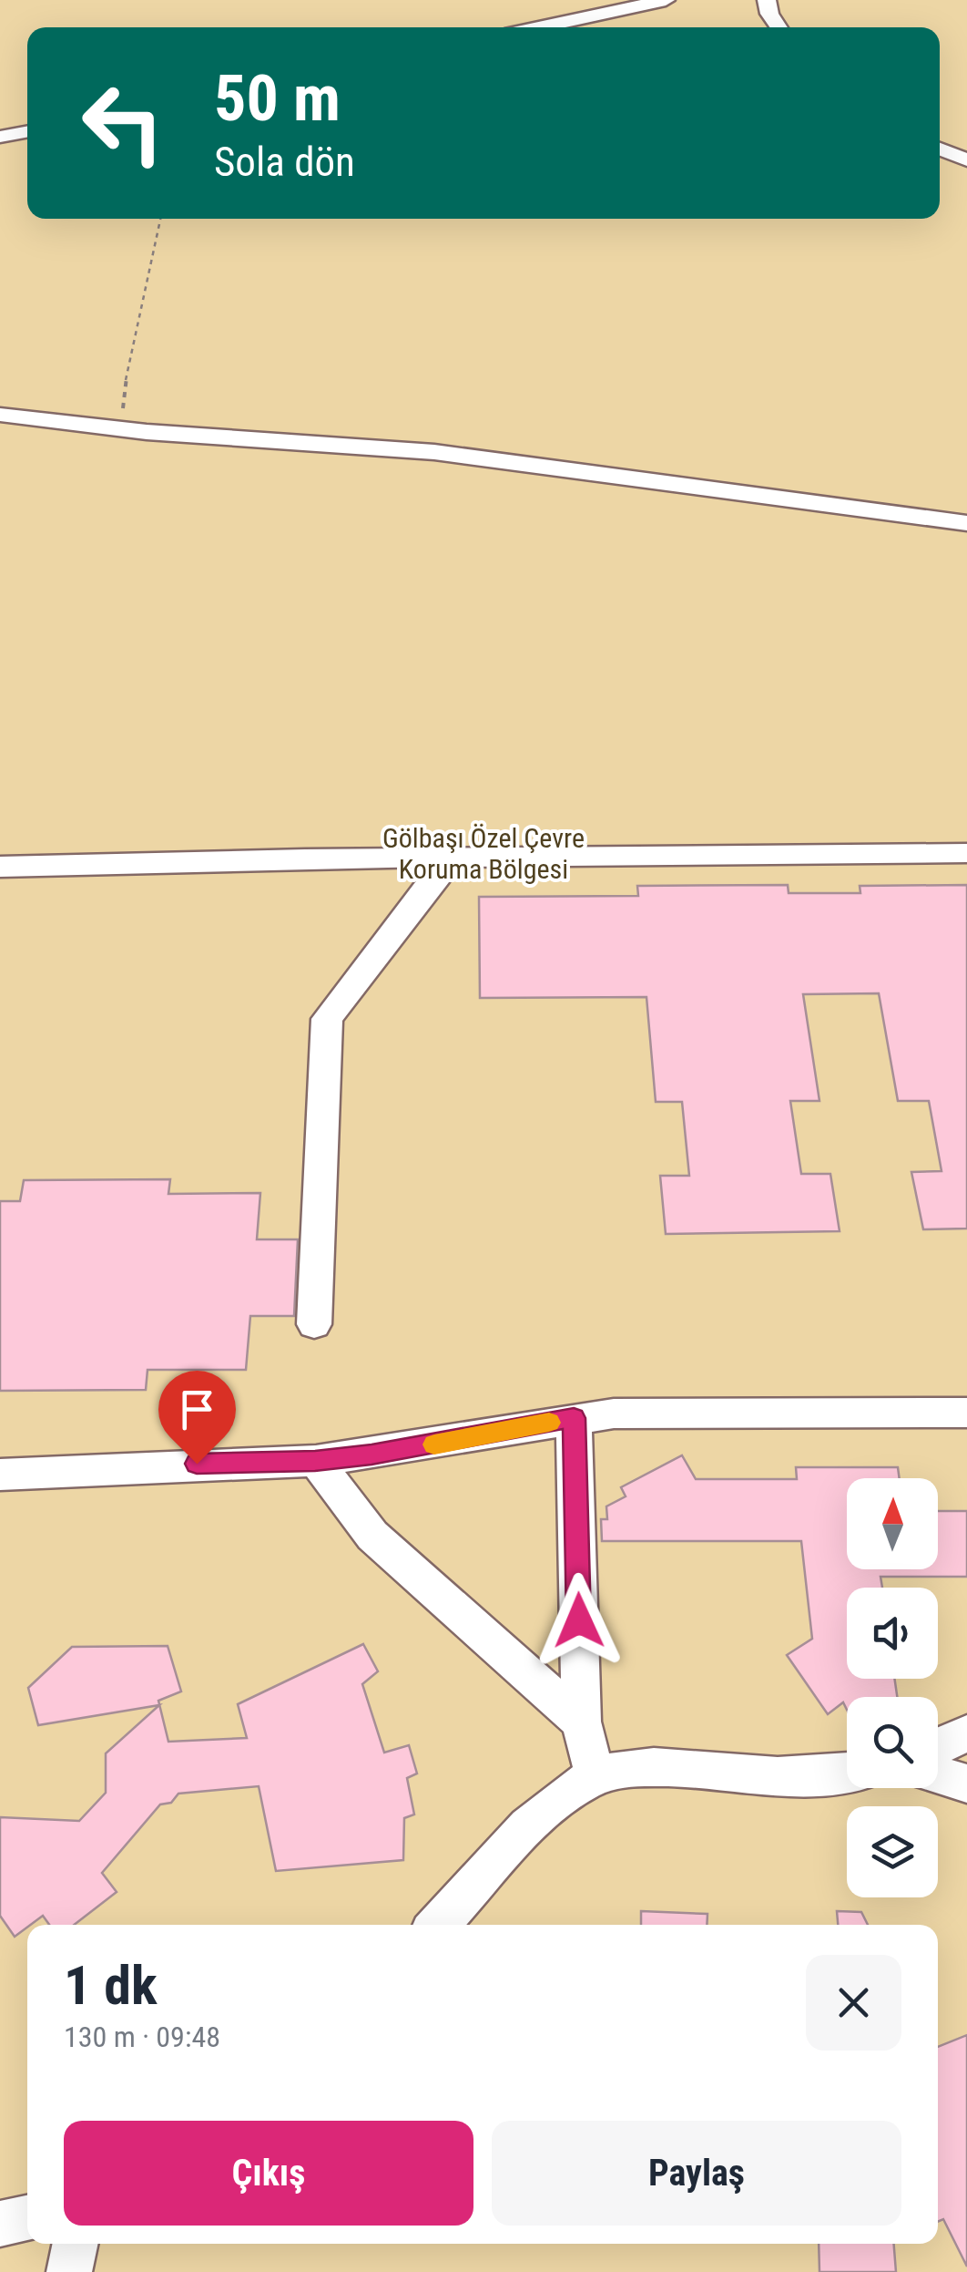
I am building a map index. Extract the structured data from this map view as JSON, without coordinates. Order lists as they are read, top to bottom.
{
  "parks": ["Gölbaşı Özel Çevre Koruma Bölgesi"],
  "north": "top",
  "page": {
    "turn": ["50 m", "Sola dön"],
    "heading": ["1 dk", "130 m · 09:48"],
    "buttons": ["Çıkış", "Paylaş"]
  }
}
